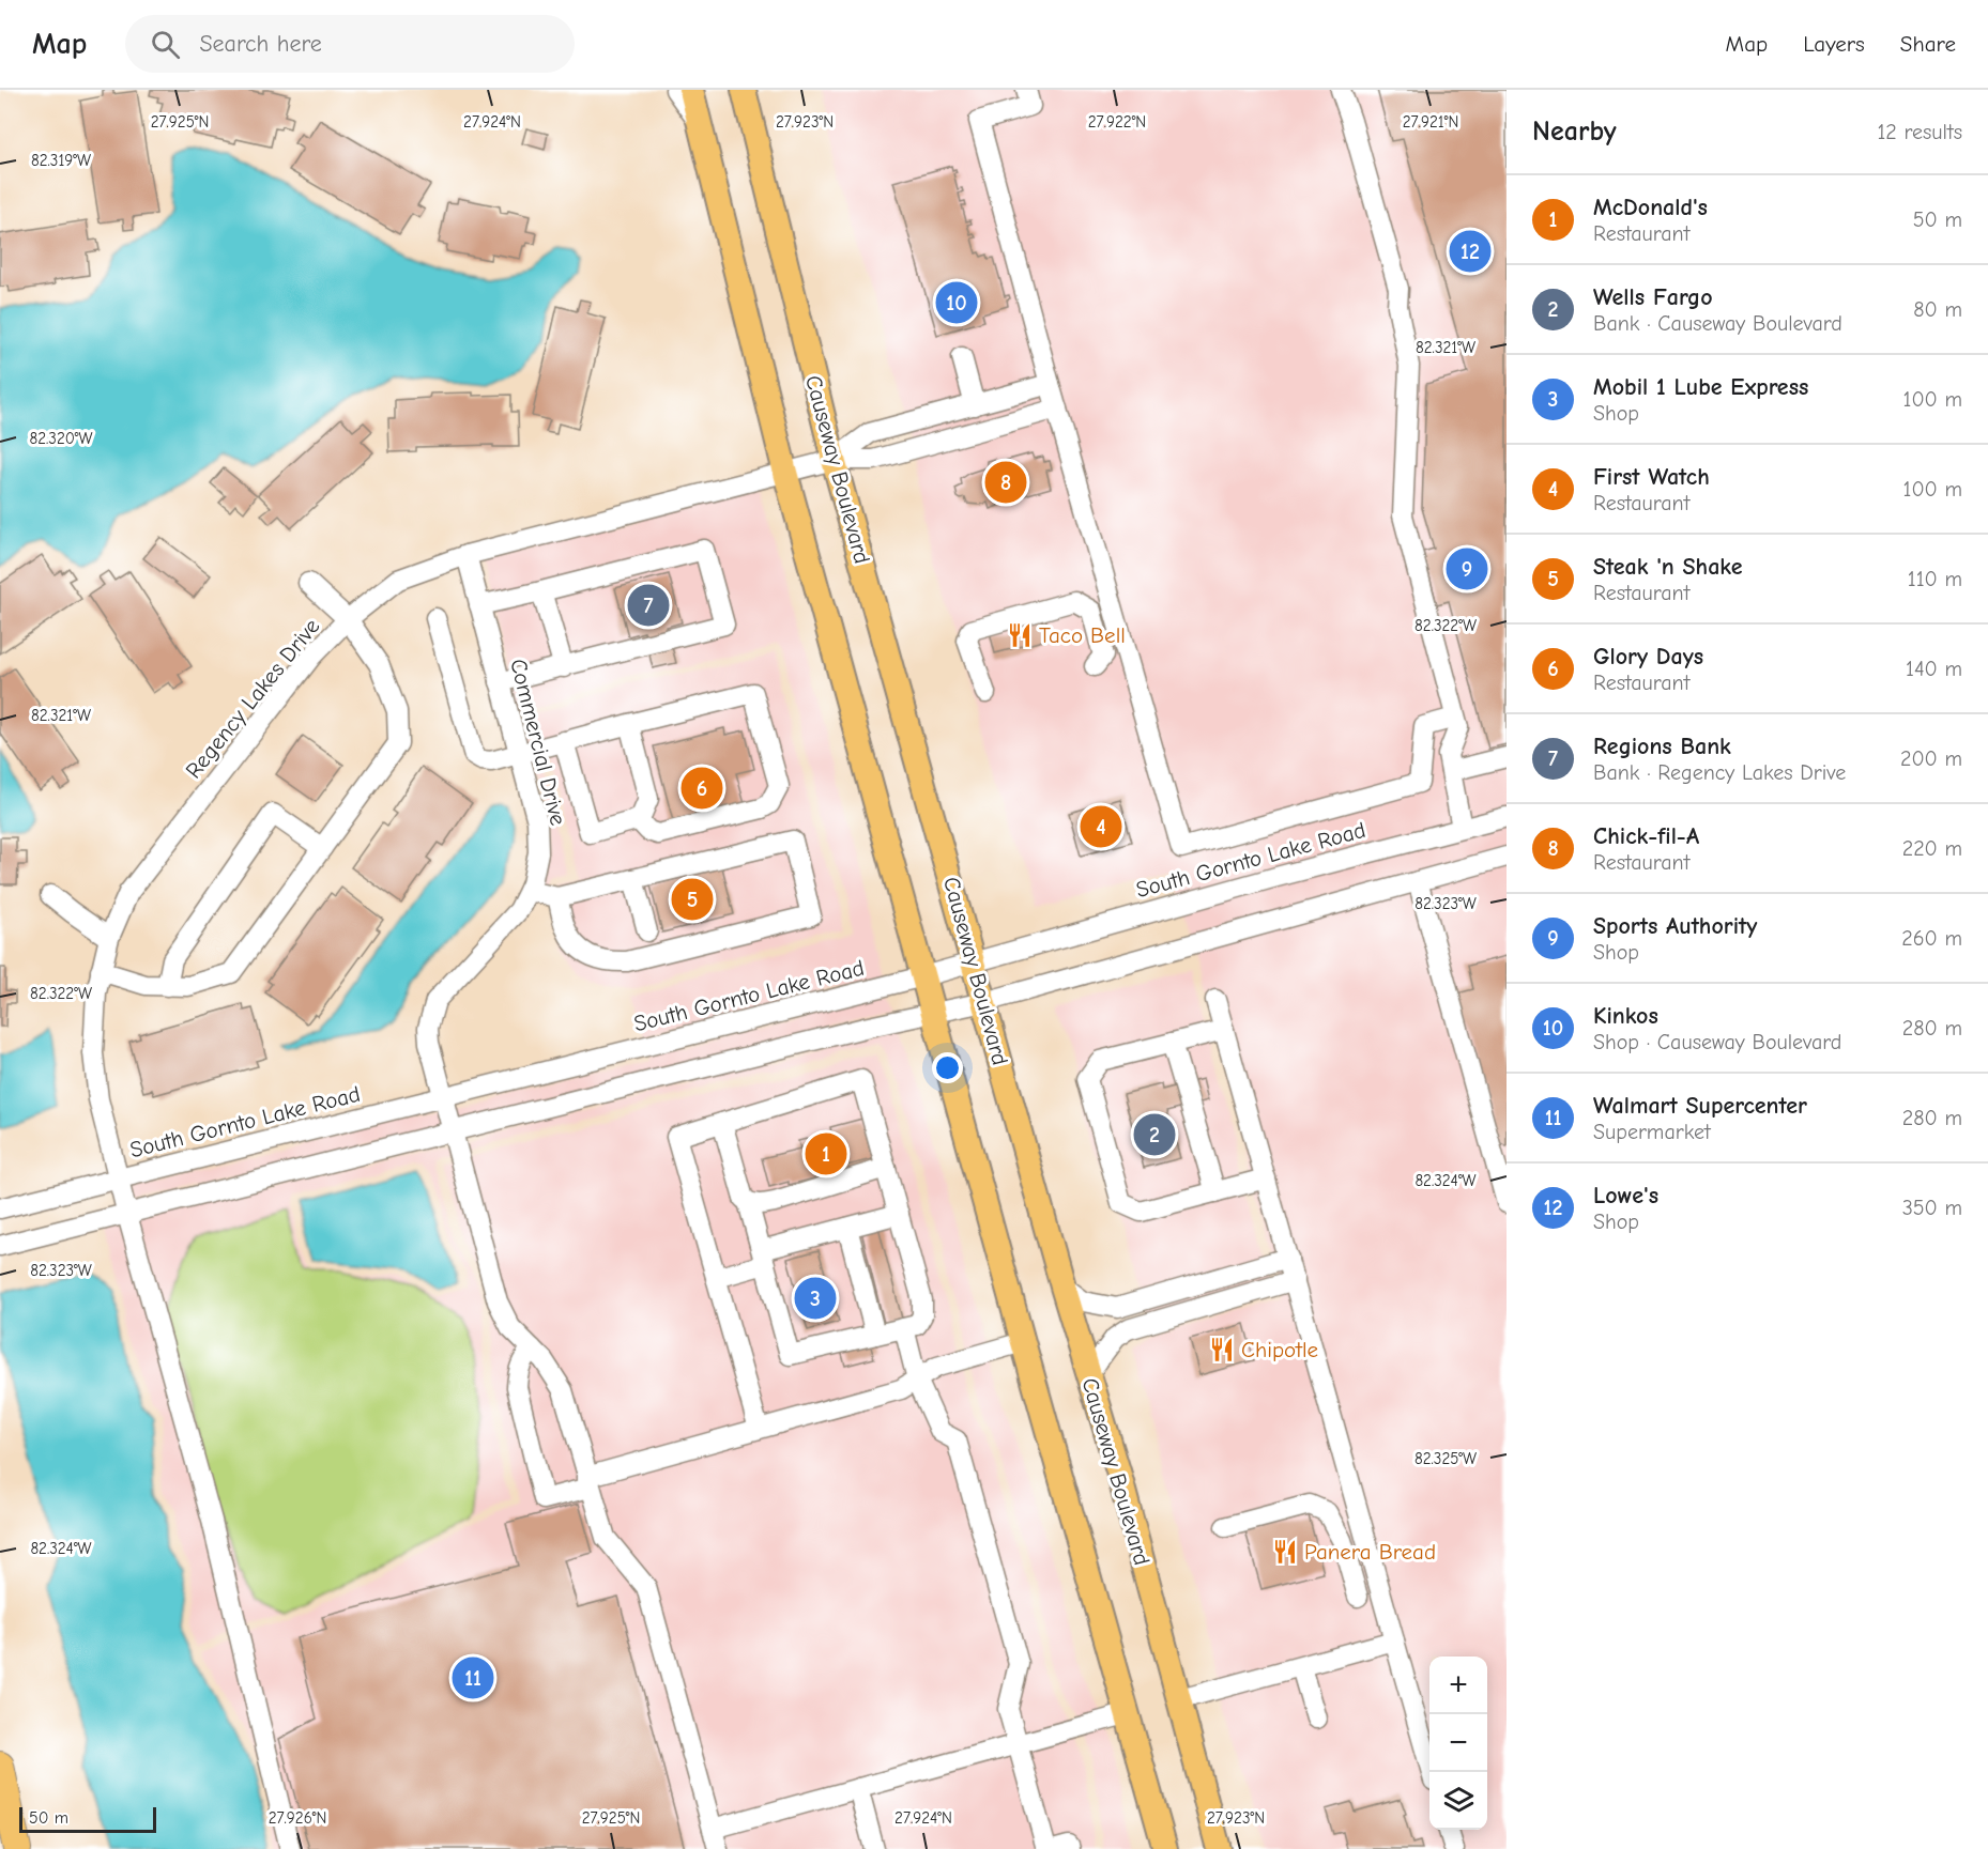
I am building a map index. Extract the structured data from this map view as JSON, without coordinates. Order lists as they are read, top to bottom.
{
  "streets": {
    "main road": ["Causeway Boulevard"],
    "street": ["Regency Lakes Drive", "Commercial Drive", "South Gornto Lake Road"]
  },
  "crossings": [
    ["Causeway Boulevard", "Regency Lakes Drive"],
    ["Causeway Boulevard", "South Gornto Lake Road"],
    ["Regency Lakes Drive", "Commercial Drive"],
    ["Regency Lakes Drive", "South Gornto Lake Road"],
    ["Commercial Drive", "South Gornto Lake Road"]
  ],
  "places": {
    "restaurant": ["Taco Bell", "Chipotle", "Panera Bread"]
  },
  "scale_bar": "50 m",
  "page": {
    "header": "Map",
    "search": "Search here",
    "nav": ["Map", "Layers", "Share"],
    "heading": ["Nearby", "12 results"],
    "list": [
      {
        "mark": "1",
        "name": "McDonald's",
        "note": "Restaurant",
        "value": "50 m"
      },
      {
        "mark": "2",
        "name": "Wells Fargo",
        "note": "Bank · Causeway Boulevard",
        "value": "80 m"
      },
      {
        "mark": "3",
        "name": "Mobil 1 Lube Express",
        "note": "Shop",
        "value": "100 m"
      },
      {
        "mark": "4",
        "name": "First Watch",
        "note": "Restaurant",
        "value": "100 m"
      },
      {
        "mark": "5",
        "name": "Steak 'n Shake",
        "note": "Restaurant",
        "value": "110 m"
      },
      {
        "mark": "6",
        "name": "Glory Days",
        "note": "Restaurant",
        "value": "140 m"
      },
      {
        "mark": "7",
        "name": "Regions Bank",
        "note": "Bank · Regency Lakes Drive",
        "value": "200 m"
      },
      {
        "mark": "8",
        "name": "Chick-fil-A",
        "note": "Restaurant",
        "value": "220 m"
      },
      {
        "mark": "9",
        "name": "Sports Authority",
        "note": "Shop",
        "value": "260 m"
      },
      {
        "mark": "10",
        "name": "Kinkos",
        "note": "Shop · Causeway Boulevard",
        "value": "280 m"
      },
      {
        "mark": "11",
        "name": "Walmart Supercenter",
        "note": "Supermarket",
        "value": "280 m"
      },
      {
        "mark": "12",
        "name": "Lowe's",
        "note": "Shop",
        "value": "350 m"
      }
    ],
    "pins": [
      "12",
      "10",
      "8",
      "9",
      "7",
      "6",
      "4",
      "5",
      "2",
      "1",
      "3",
      "11"
    ],
    "map_buttons": ["+", "−"],
    "scale": "50 m"
  },
  "coordinates": [
    "27.925°N",
    "27.921°N",
    "27.924°N",
    "27.923°N",
    "27.922°N",
    "82.319°W",
    "82.321°W",
    "82.320°W",
    "82.322°W",
    "82.323°W",
    "82.324°W",
    "82.325°W",
    "27.926°N"
  ]
}
